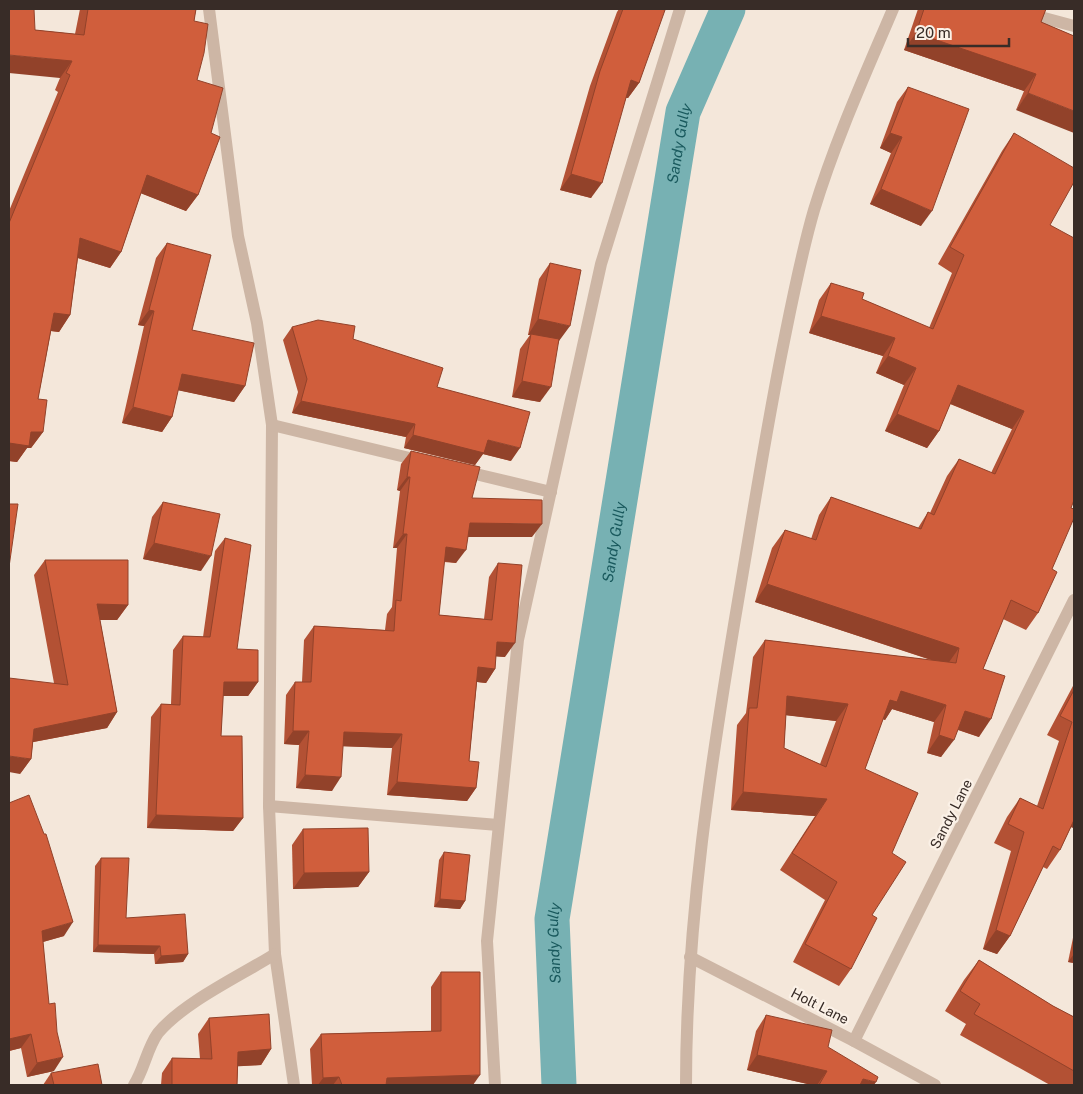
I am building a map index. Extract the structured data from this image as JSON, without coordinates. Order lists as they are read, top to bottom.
{
  "streets": {
    "street": ["Sandy Lane", "Holt Lane"]
  },
  "crossings": [
    ["Sandy Lane", "Holt Lane"]
  ],
  "water": ["Sandy Gully"],
  "scale_bar": "20 m"
}
